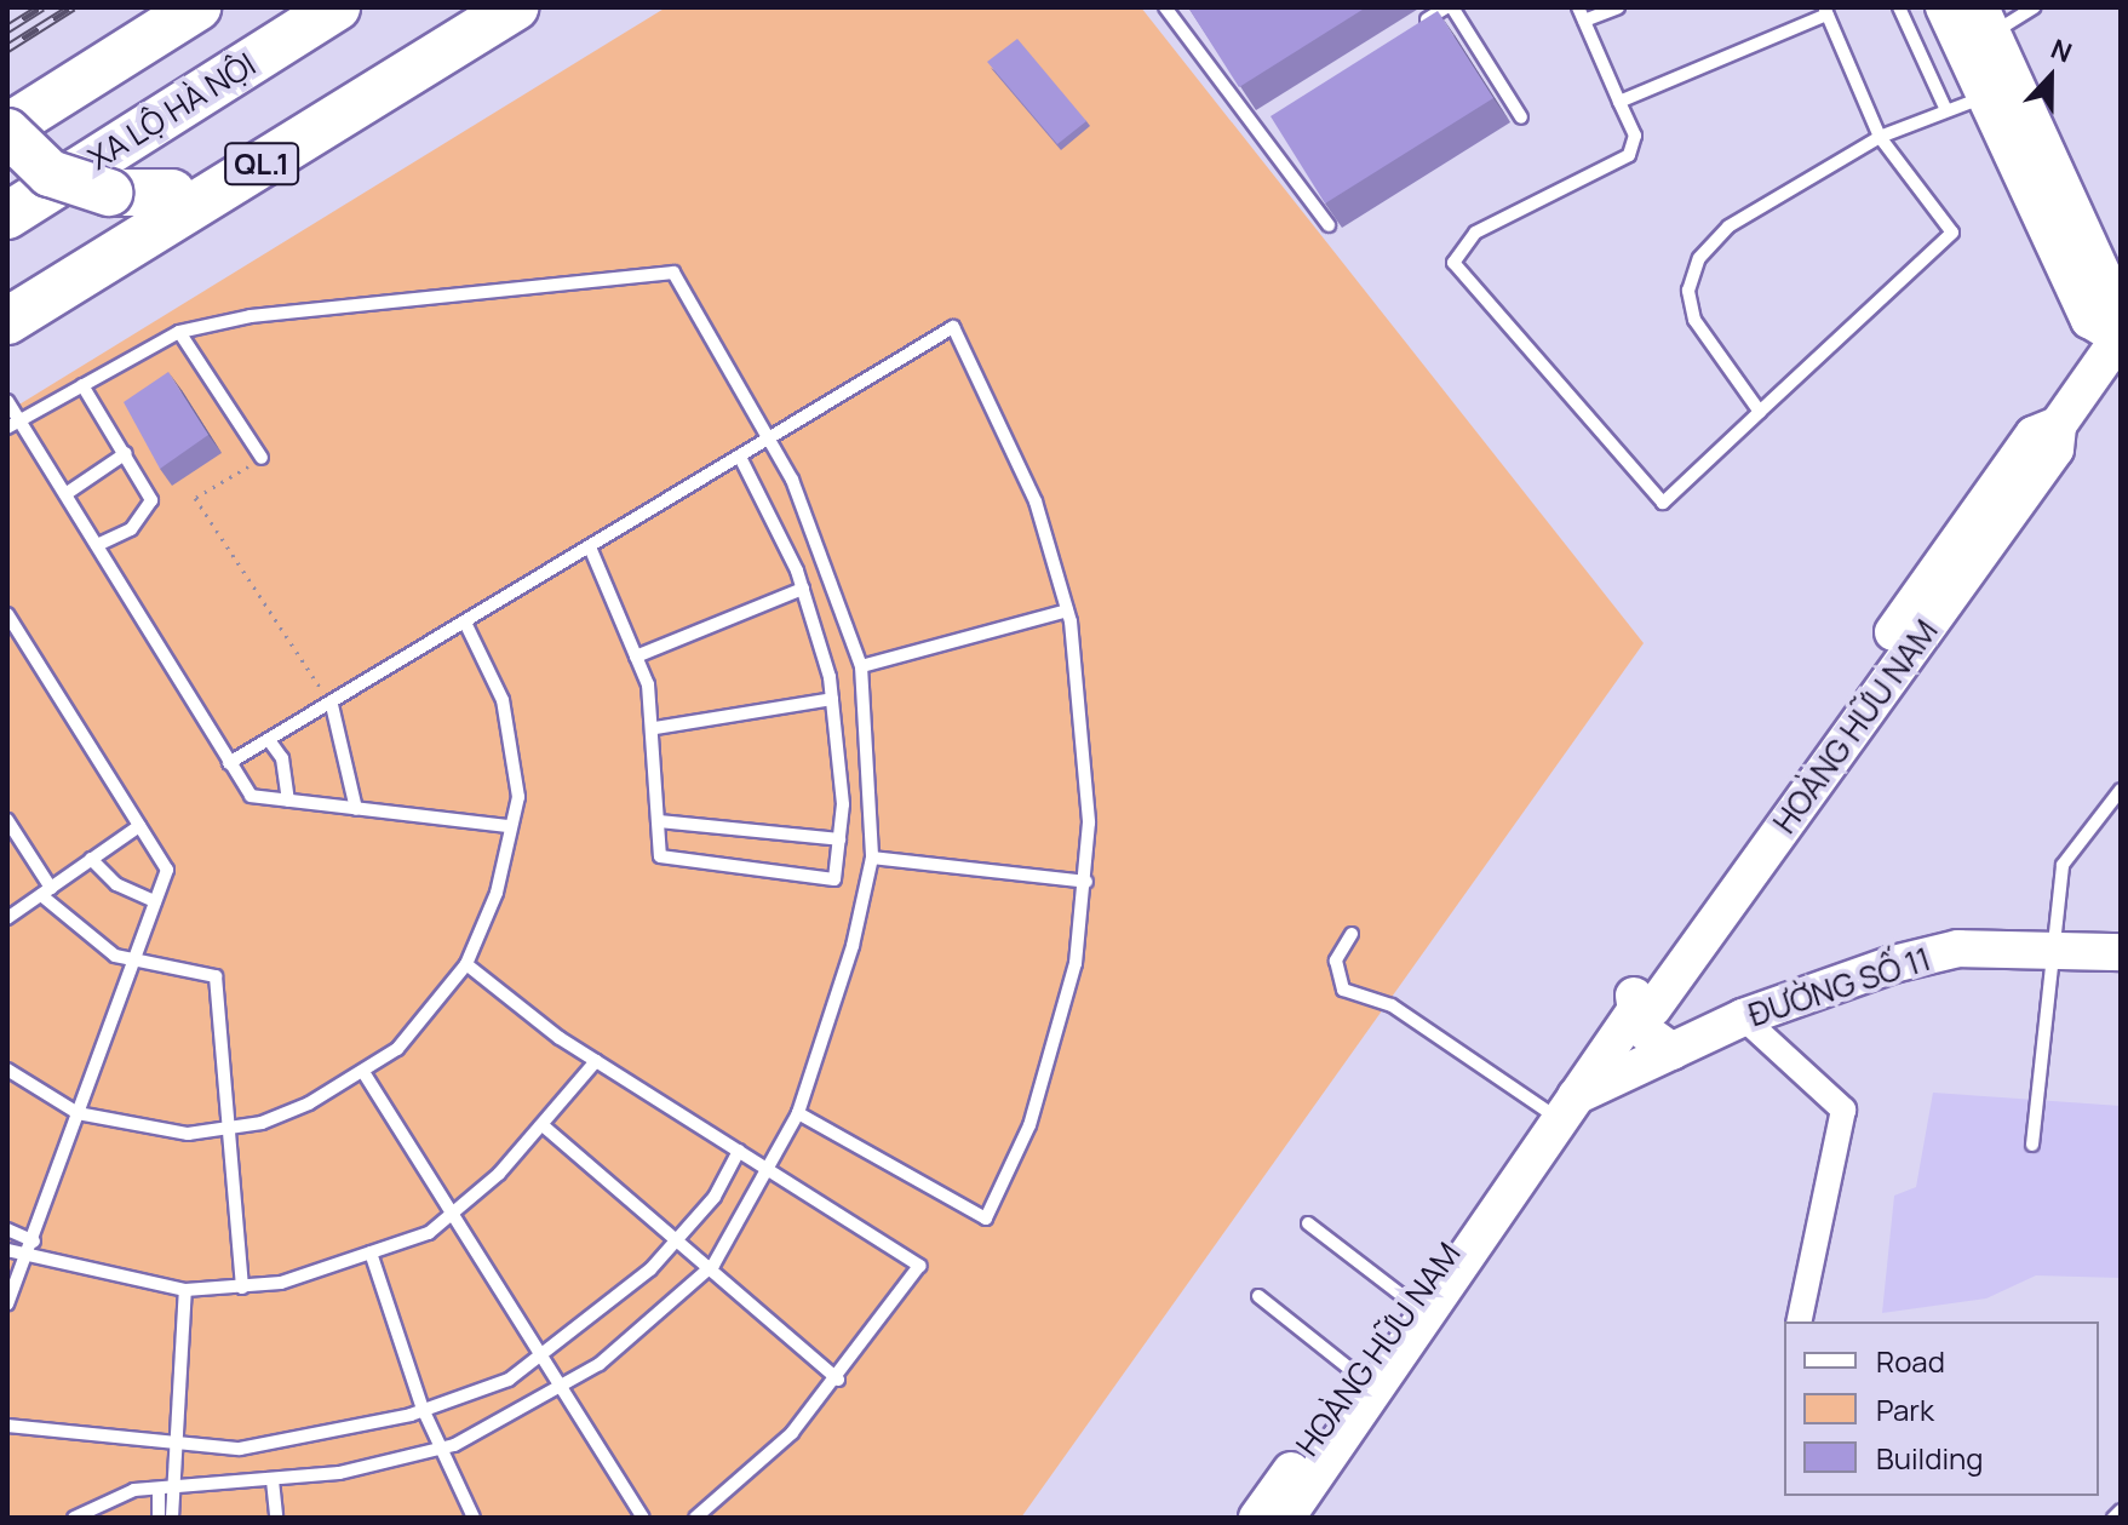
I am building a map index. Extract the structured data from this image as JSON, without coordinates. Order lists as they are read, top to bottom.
{
  "streets": {
    "highway": ["XA LỘ HÀ NỘI", "QL.1"],
    "main road": ["HOÀNG HỮU NAM", "ĐƯỜNG SỐ 11"]
  },
  "crossings": [
    ["HOÀNG HỮU NAM", "ĐƯỜNG SỐ 11"]
  ],
  "legend": ["Road", "Park", "Building"],
  "north": "top"
}
